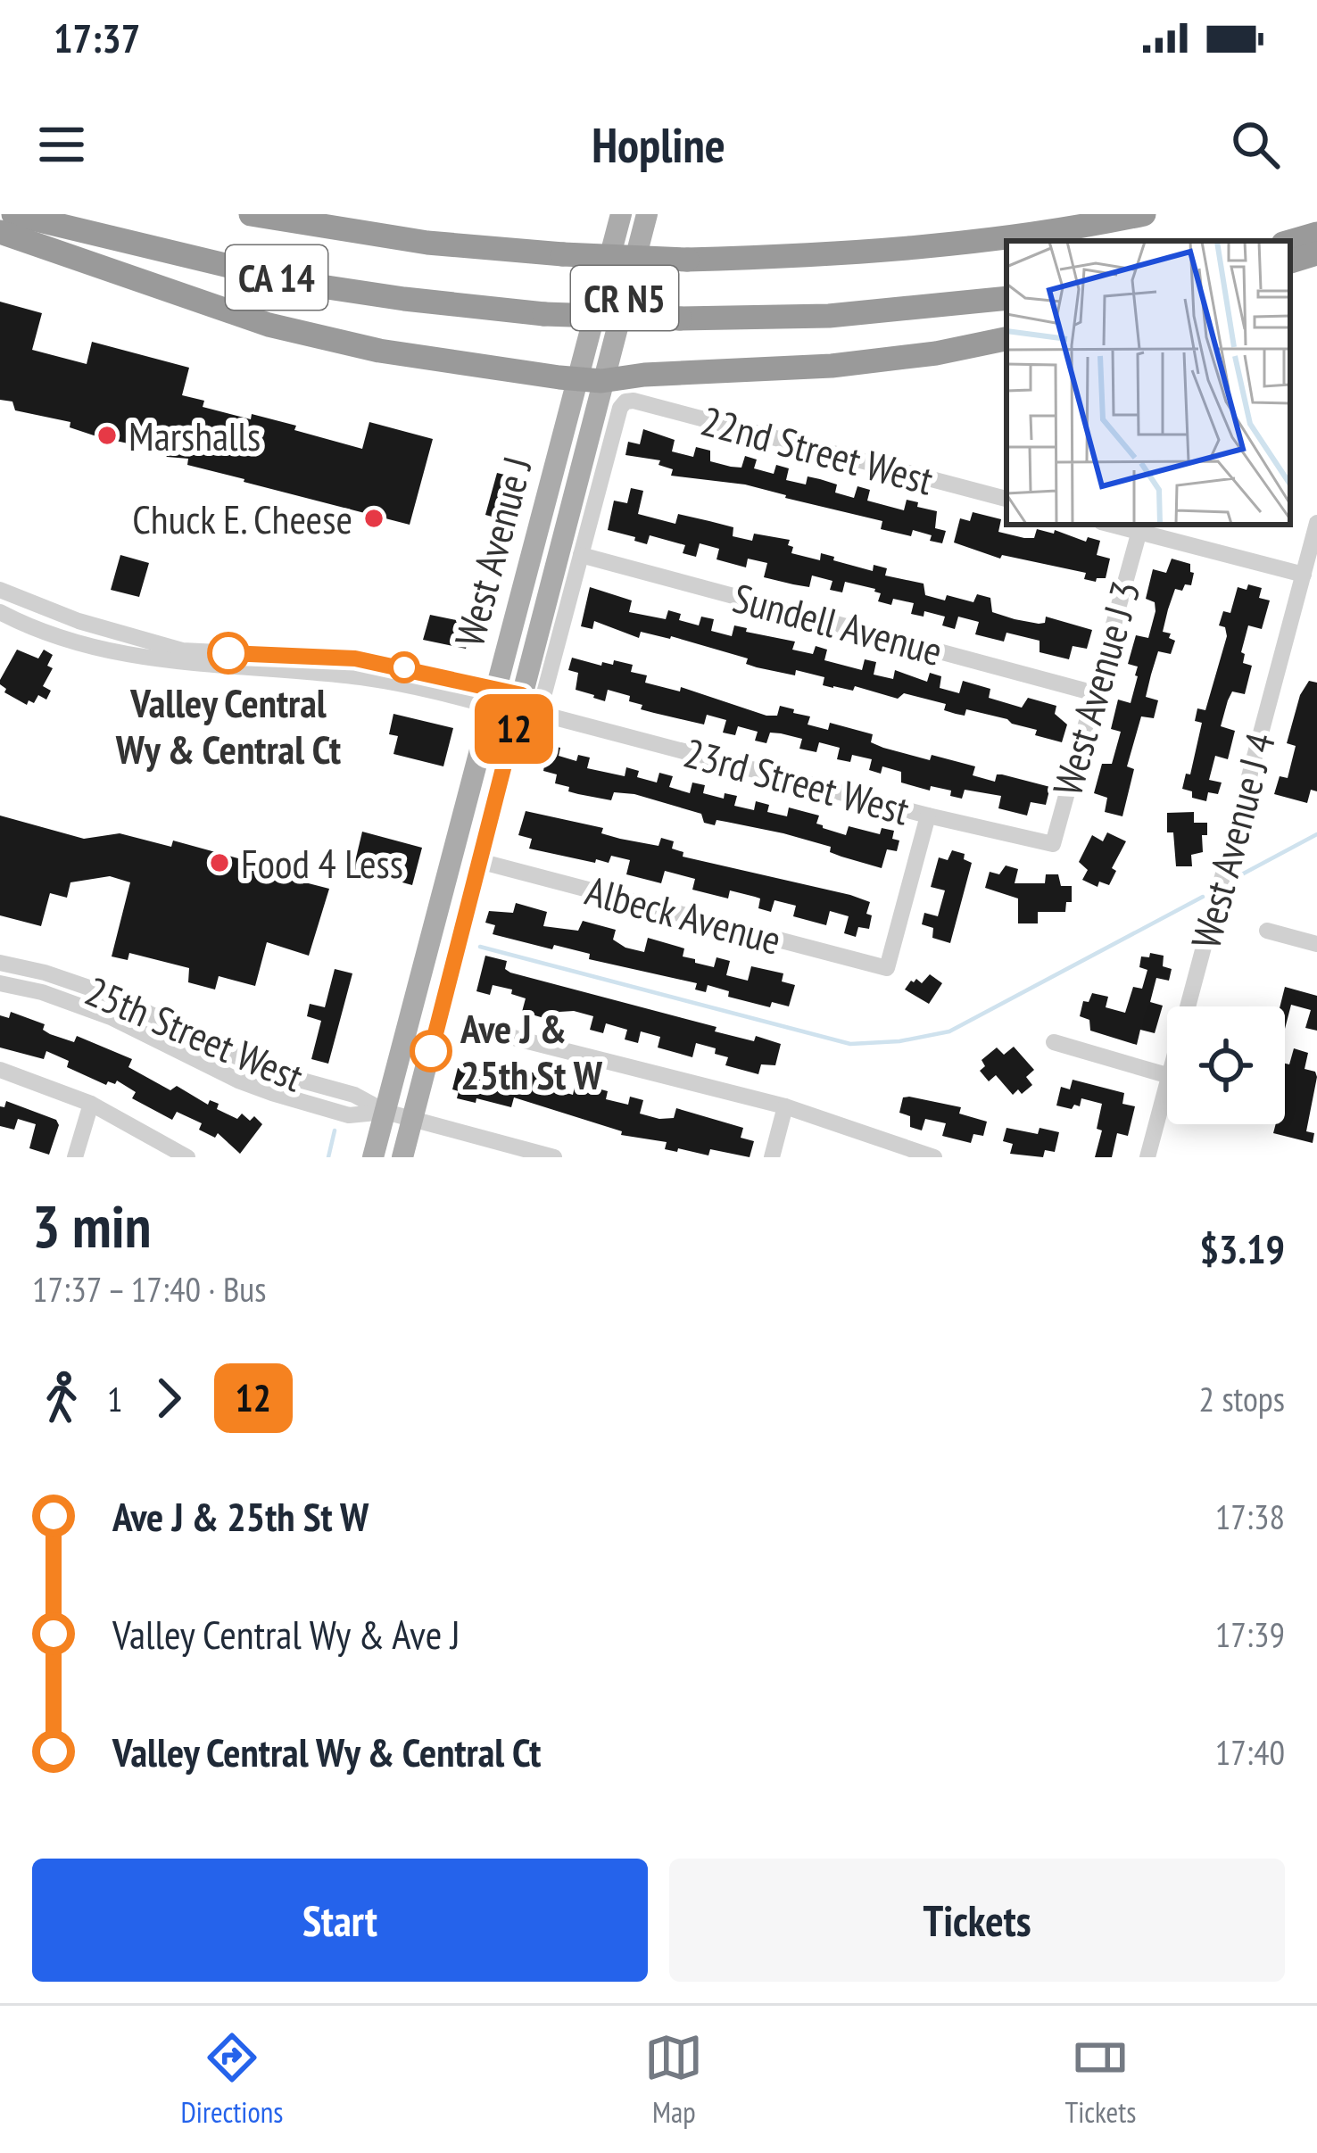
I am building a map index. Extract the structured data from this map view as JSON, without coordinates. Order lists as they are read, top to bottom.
{
  "streets": {
    "highway": ["CA 14"],
    "main road": ["CR N5", "West Avenue J"],
    "street": [
      "22nd Street West",
      "Sundell Avenue",
      "West Avenue J 3",
      "23rd Street West",
      "West Avenue J 4",
      "Albeck Avenue",
      "25th Street West"
    ]
  },
  "crossings": [
    ["22nd Street West", "Sundell Avenue"],
    ["22nd Street West", "23rd Street West"],
    ["West Avenue J", "Albeck Avenue"],
    ["West Avenue J", "25th Street West"],
    ["Sundell Avenue", "West Avenue J 3"],
    ["Sundell Avenue", "23rd Street West"],
    ["West Avenue J 3", "23rd Street West"],
    ["23rd Street West", "Albeck Avenue"]
  ],
  "places": [
    "Marshalls",
    "Chuck E. Cheese",
    "Valley Central Wy & Central Ct",
    "Food 4 Less",
    "Ave J & 25th St W"
  ],
  "lines": ["bus line 12"],
  "page": {
    "status": "17:37",
    "header": "Hopline",
    "on_map": "12",
    "heading": ["3 min", "17:37 – 17:40 · Bus", "$3.19"],
    "legs": ["1", "12", "2 stops"],
    "list": [
      {
        "name": "Ave J & 25th St W",
        "value": "17:38"
      },
      {
        "name": "Valley Central Wy & Ave J",
        "value": "17:39"
      },
      {
        "name": "Valley Central Wy & Central Ct",
        "value": "17:40"
      }
    ],
    "buttons": ["Start", "Tickets"],
    "tabs": ["Directions", "Map", "Tickets"]
  }
}
